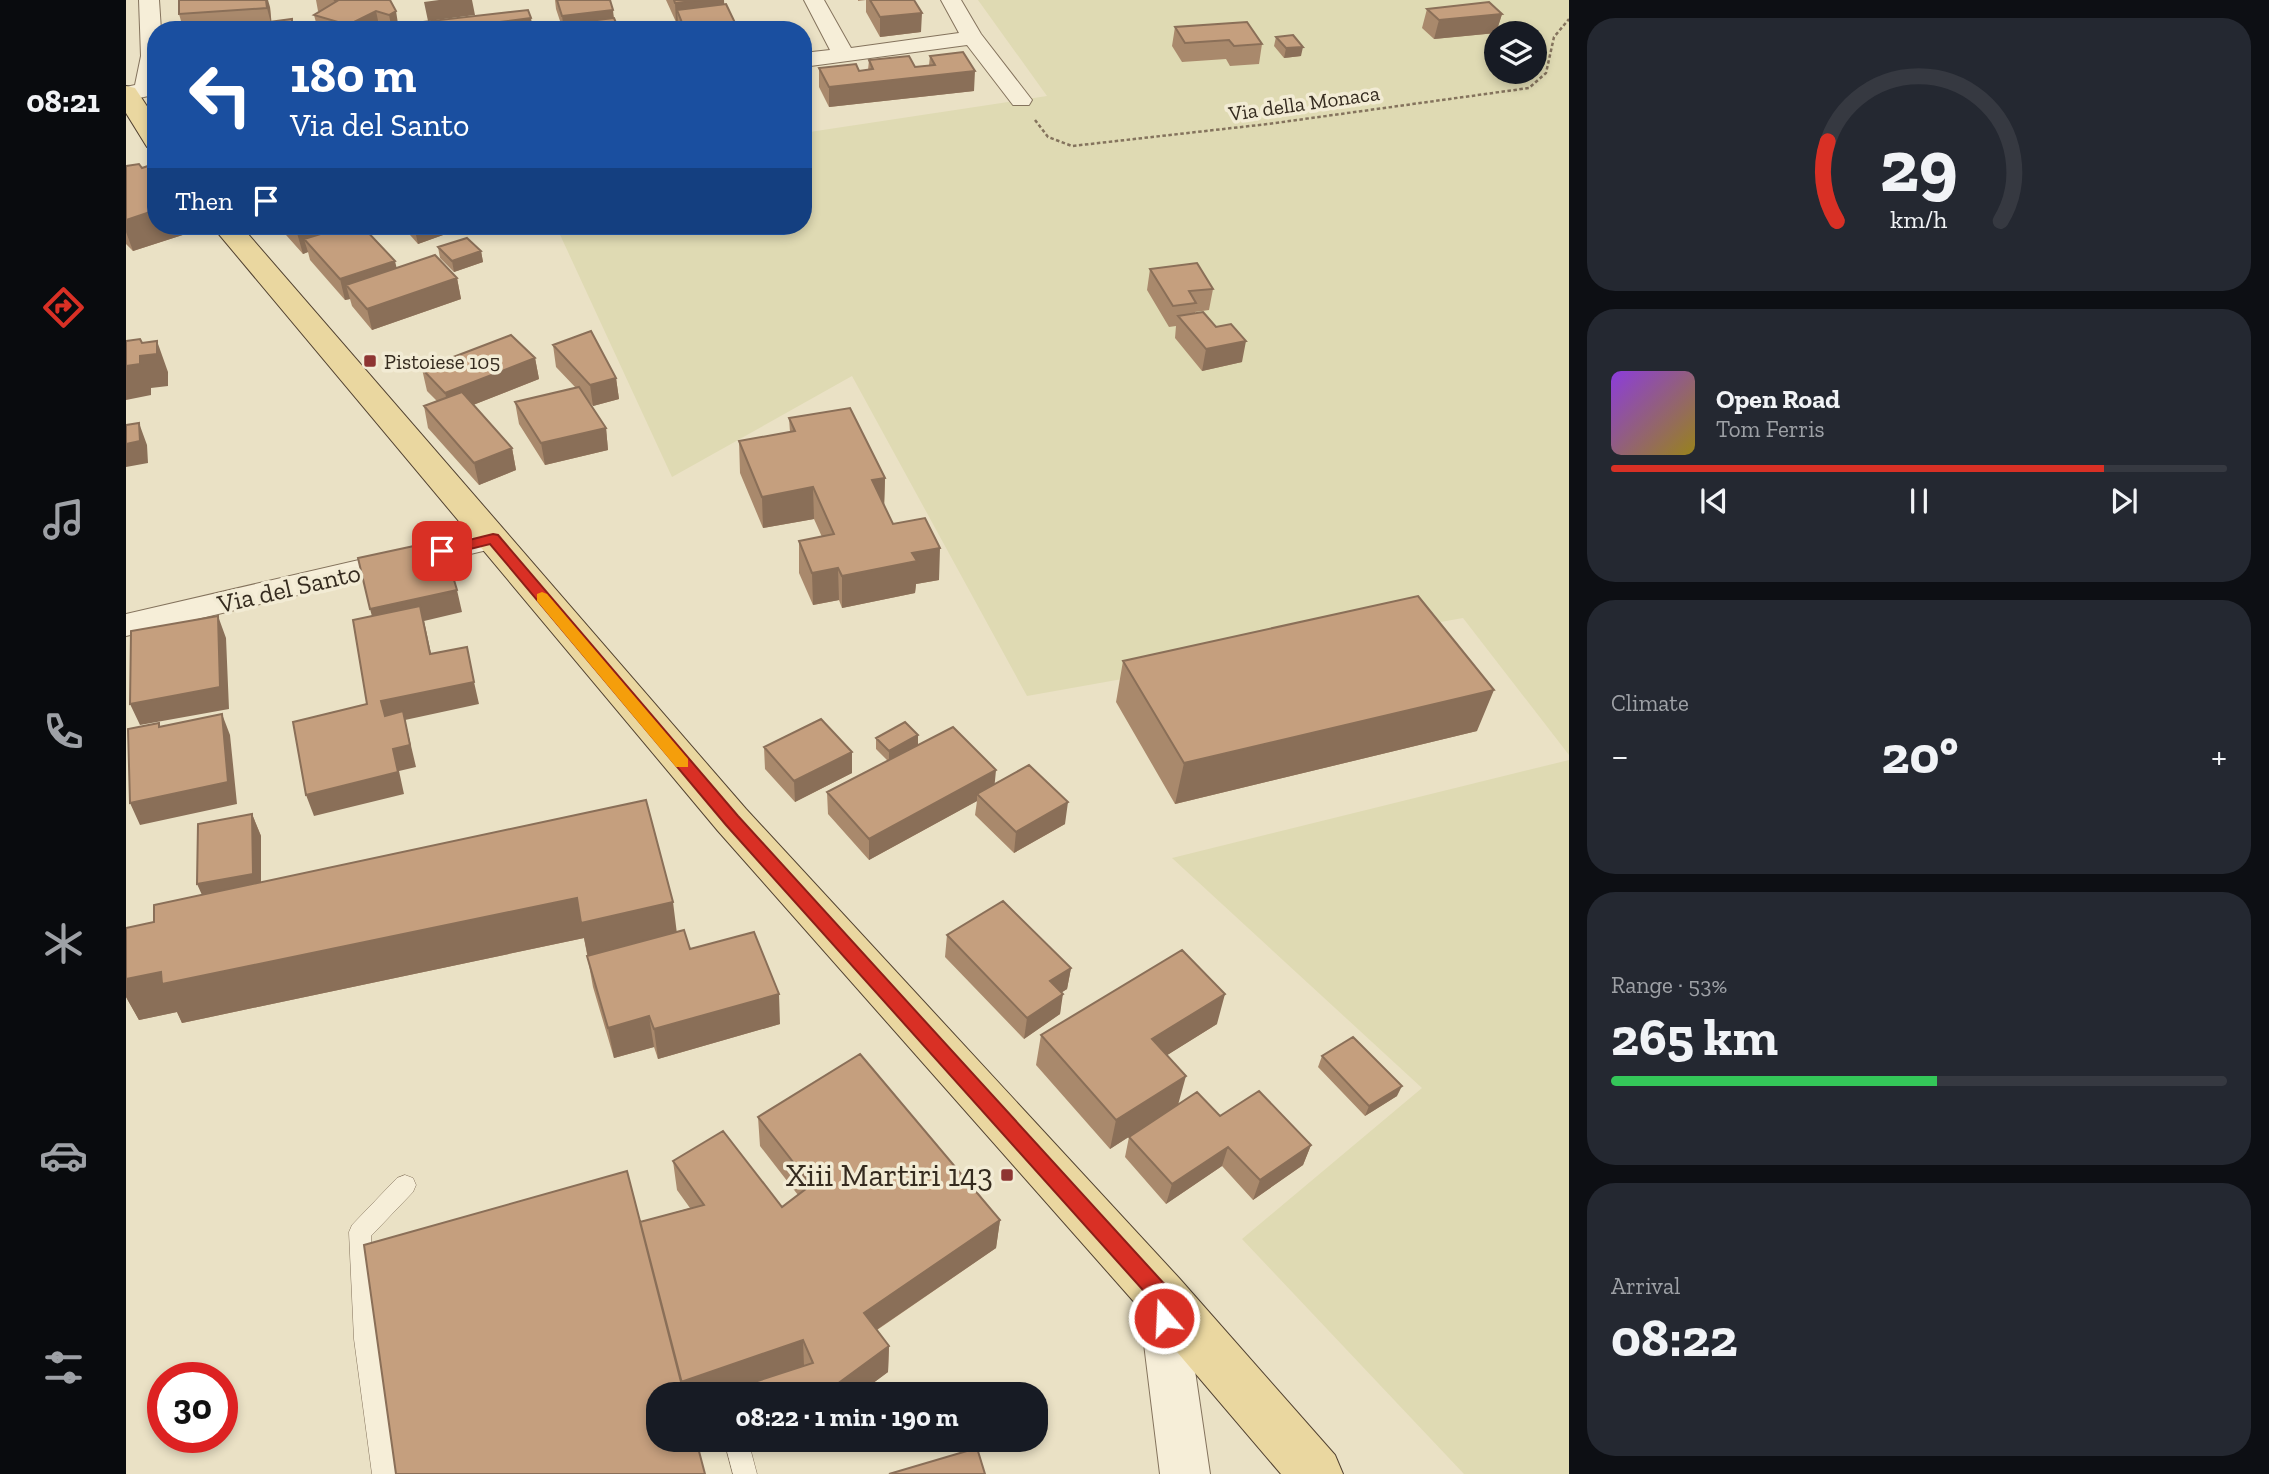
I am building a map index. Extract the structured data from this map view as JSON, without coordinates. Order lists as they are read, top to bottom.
{
  "streets": {
    "street": ["Via del Santo"],
    "path": ["Via della Monaca"]
  },
  "places": {
    "transit": ["Pistoiese 105", "Xiii Martiri 143"]
  },
  "page": {
    "tabs": "08:21",
    "turn": ["180 m", "Via del Santo"],
    "then": "Then",
    "song": ["Open Road", "Tom Ferris"],
    "tile": [
      "Climate",
      ["Range · 53%", "265 km"],
      ["Arrival", "08:22"]
    ],
    "heat": ["−", "20°", "+"],
    "limit": "30",
    "trip": "08:22 · 1 min · 190 m",
    "gauge": ["29", "km/h"]
  }
}
